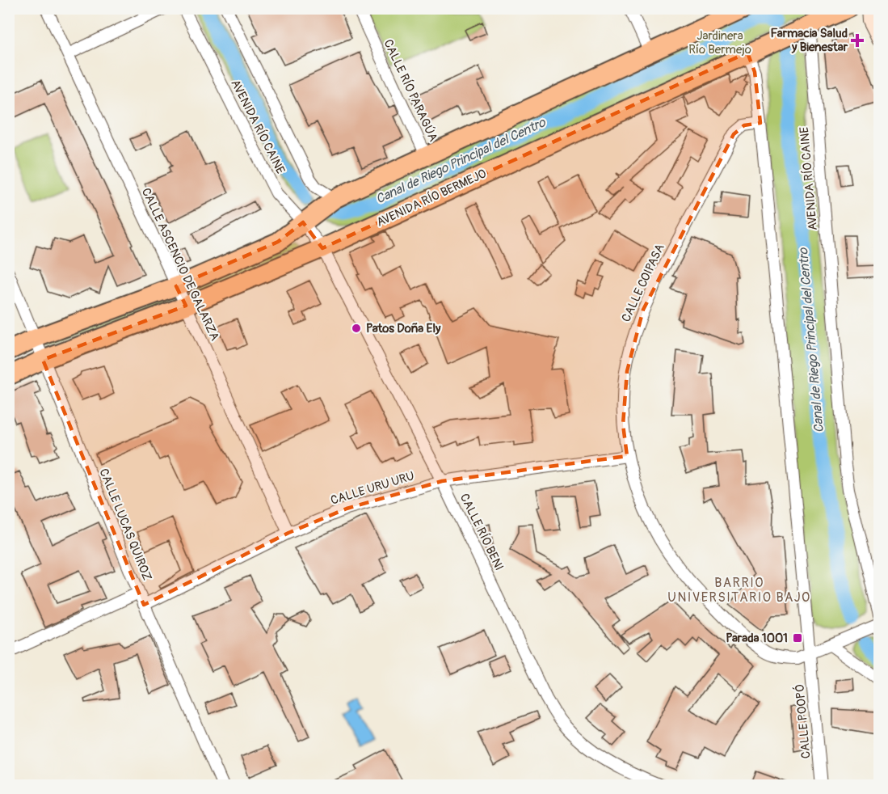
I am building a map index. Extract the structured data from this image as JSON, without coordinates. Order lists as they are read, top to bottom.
{
  "streets": {
    "main road": ["AVENIDA RÍO BERMEJO"],
    "street": [
      "CALLE RÍO PARAGÚA",
      "AVENIDA RÍO CAINE",
      "CALLE ASCENCIO DE GALARZA",
      "CALLE COIPASA",
      "CALLE URU URU",
      "CALLE LUCAS QUIROZ",
      "CALLE RÍO BENI",
      "CALLE POOPÓ"
    ]
  },
  "crossings": [
    ["AVENIDA RÍO CAINE", "AVENIDA RÍO BERMEJO"],
    ["AVENIDA RÍO CAINE", "CALLE RÍO BENI"],
    ["AVENIDA RÍO BERMEJO", "CALLE ASCENCIO DE GALARZA"],
    ["AVENIDA RÍO BERMEJO", "CALLE LUCAS QUIROZ"],
    ["AVENIDA RÍO BERMEJO", "CALLE RÍO BENI"],
    ["CALLE ASCENCIO DE GALARZA", "CALLE URU URU"],
    ["CALLE COIPASA", "CALLE URU URU"],
    ["CALLE COIPASA", "CALLE POOPÓ"],
    ["CALLE URU URU", "CALLE LUCAS QUIROZ"],
    ["CALLE URU URU", "CALLE RÍO BENI"]
  ],
  "districts": ["BARRIO UNIVERSITARIO BAJO"],
  "water": ["Canal de Riego Principal del Centro"],
  "parks": ["Jardinera Río Bermejo"],
  "places": {
    "health": ["Farmacia Salud y Bienestar"],
    "other": ["Patos Doña Ely"],
    "transit": ["Parada 1001"]
  }
}
